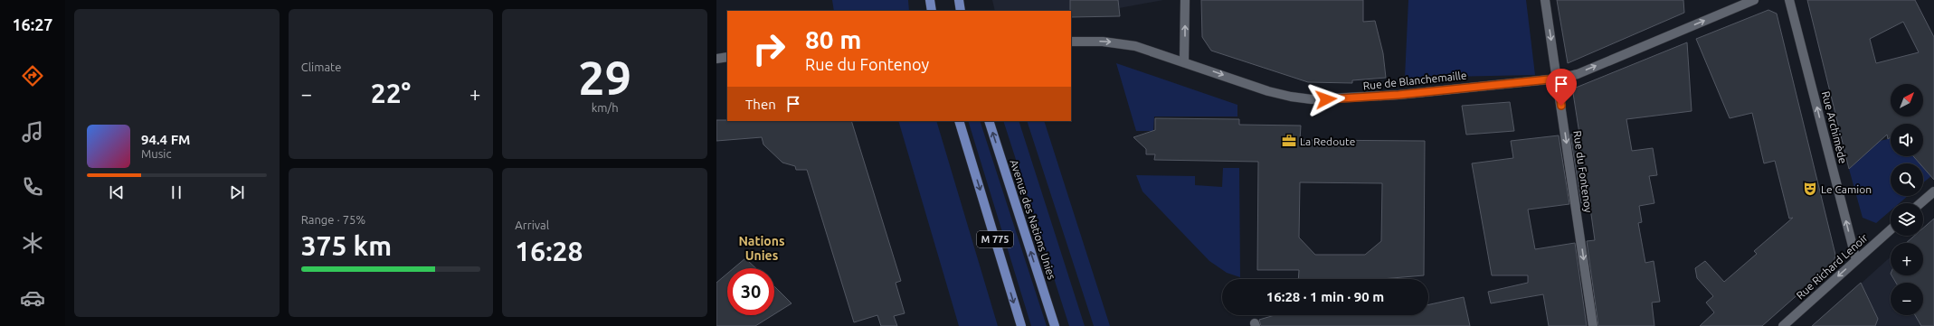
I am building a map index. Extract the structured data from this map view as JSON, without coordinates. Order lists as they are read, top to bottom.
{
  "streets": {
    "main road": ["Avenue des Nations Unies", "M 775"],
    "street": [
      "Rue de Blanchemaille",
      "Rue Archimède",
      "Rue du Fontenoy",
      "Rue Richard Lenoir"
    ]
  },
  "crossings": [
    ["Rue de Blanchemaille", "Rue du Fontenoy"],
    ["Rue Archimède", "Rue Richard Lenoir"]
  ],
  "one_way": [
    "Rue de Blanchemaille",
    "Rue Archimède",
    "Rue du Fontenoy",
    "Rue Richard Lenoir"
  ],
  "districts": ["Nations Unies"],
  "places": {
    "office": ["La Redoute"],
    "theatre": ["Le Camion"]
  },
  "north": "top right",
  "page": {
    "tabs": "16:27",
    "tile": [
      "Climate",
      ["29", "km/h"],
      ["Range · 75%", "375 km"],
      ["Arrival", "16:28"]
    ],
    "turn": ["80 m", "Rue du Fontenoy"],
    "heat": ["−", "22°", "+"],
    "map_buttons": ["+", "−"],
    "then": "Then",
    "song": ["94.4 FM", "Music"],
    "limit": "30",
    "trip": "16:28 · 1 min · 90 m"
  }
}
